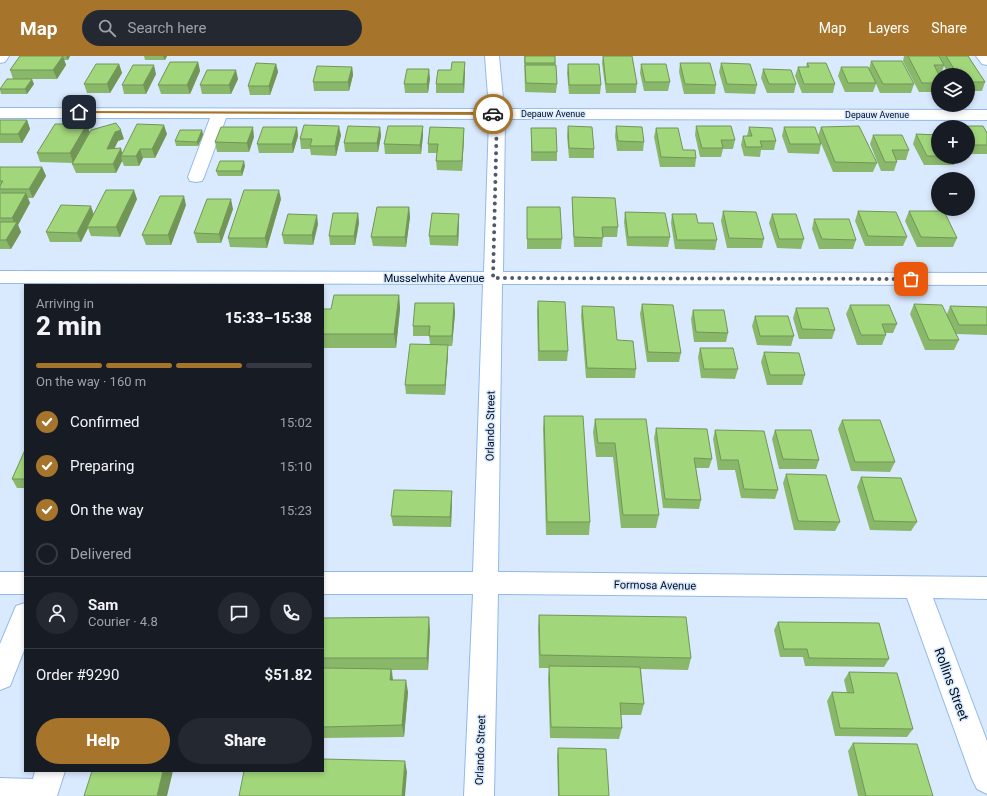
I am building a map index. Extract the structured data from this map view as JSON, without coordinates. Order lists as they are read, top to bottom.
{
  "streets": {
    "street": [
      "Depauw Avenue",
      "Musselwhite Avenue",
      "Orlando Street",
      "Formosa Avenue",
      "Rollins Street"
    ]
  },
  "crossings": [
    ["Depauw Avenue", "Orlando Street"],
    ["Musselwhite Avenue", "Orlando Street"],
    ["Orlando Street", "Formosa Avenue"],
    ["Formosa Avenue", "Rollins Street"]
  ],
  "page": {
    "header": "Map",
    "search": "Search here",
    "nav": ["Map", "Layers", "Share"],
    "map_buttons": ["+", "−"],
    "heading": ["2 min", "Arriving in", "15:33–15:38"],
    "panel": [
      "Sam",
      "Courier · 4.8",
      "Order #9290",
      "$51.82"
    ],
    "bar": "On the way · 160 m",
    "list": [
      ["Confirmed", "15:02"],
      ["Preparing", "15:10"],
      ["On the way", "15:23"],
      "Delivered"
    ],
    "buttons": ["Help", "Share"]
  }
}
